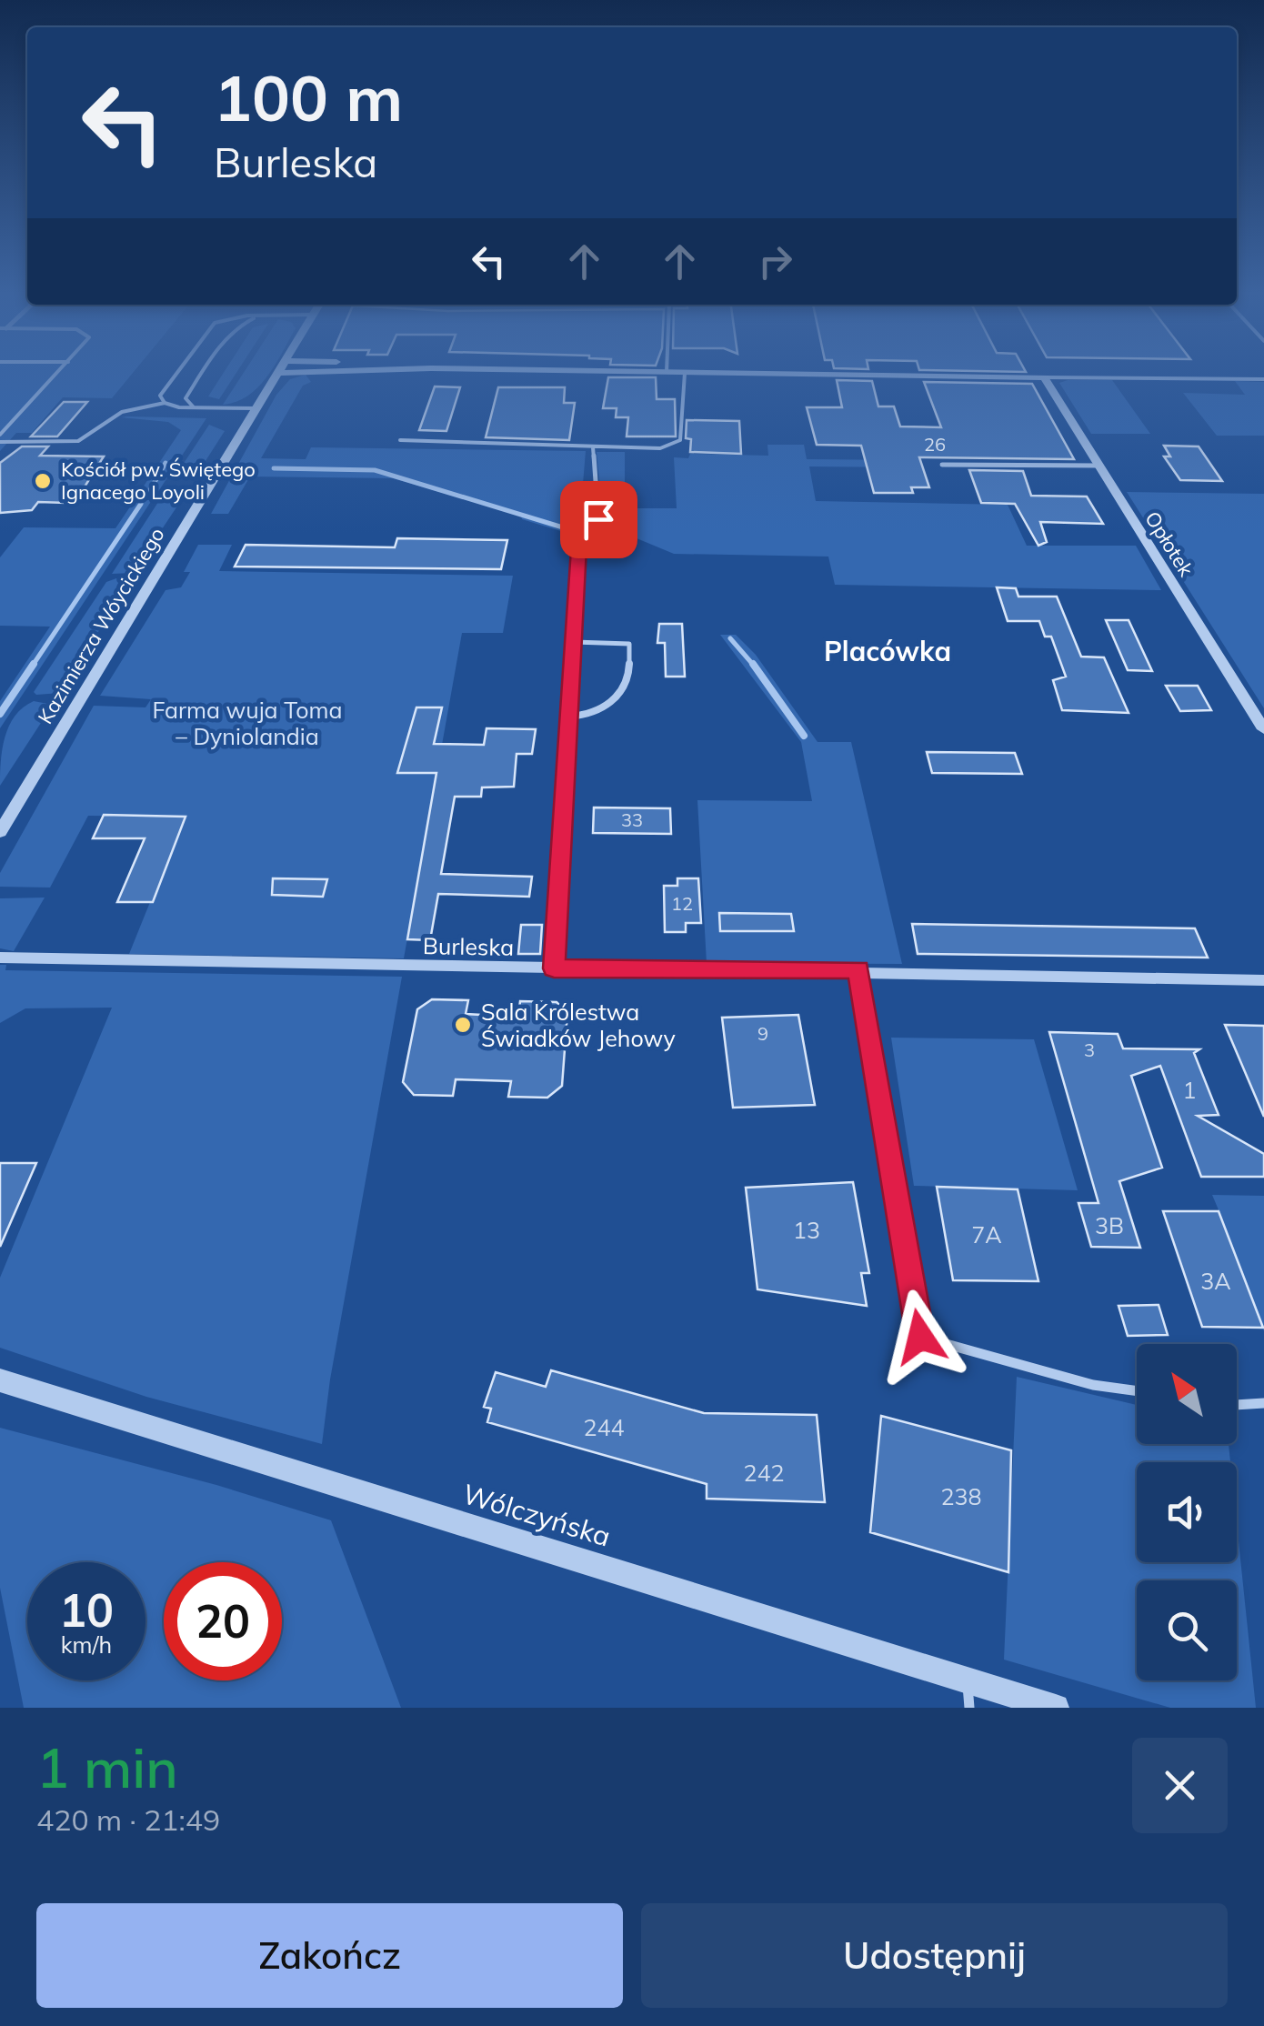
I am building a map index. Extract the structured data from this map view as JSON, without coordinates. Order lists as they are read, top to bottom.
{
  "streets": {
    "street": [
      "Opłotek",
      "Kazimierza Wóycickiego",
      "Burleska",
      "Wólczyńska"
    ]
  },
  "districts": ["Placówka"],
  "parks": ["Farma wuja Toma – Dyniolandia"],
  "places": ["Kościół pw. Świętego Ignacego Loyoli", "Sala Królestwa Świadków Jehowy"],
  "house_numbers": [
    "26",
    "33",
    "12",
    "9",
    "3",
    "1",
    "3B",
    "13",
    "7A",
    "3A",
    "244",
    "242",
    "238"
  ],
  "north": "top left",
  "page": {
    "turn": ["100 m", "Burleska"],
    "speed": "10 km/h",
    "limit": "20",
    "heading": ["1 min", "420 m · 21:49"],
    "buttons": ["Zakończ", "Udostępnij"]
  }
}
